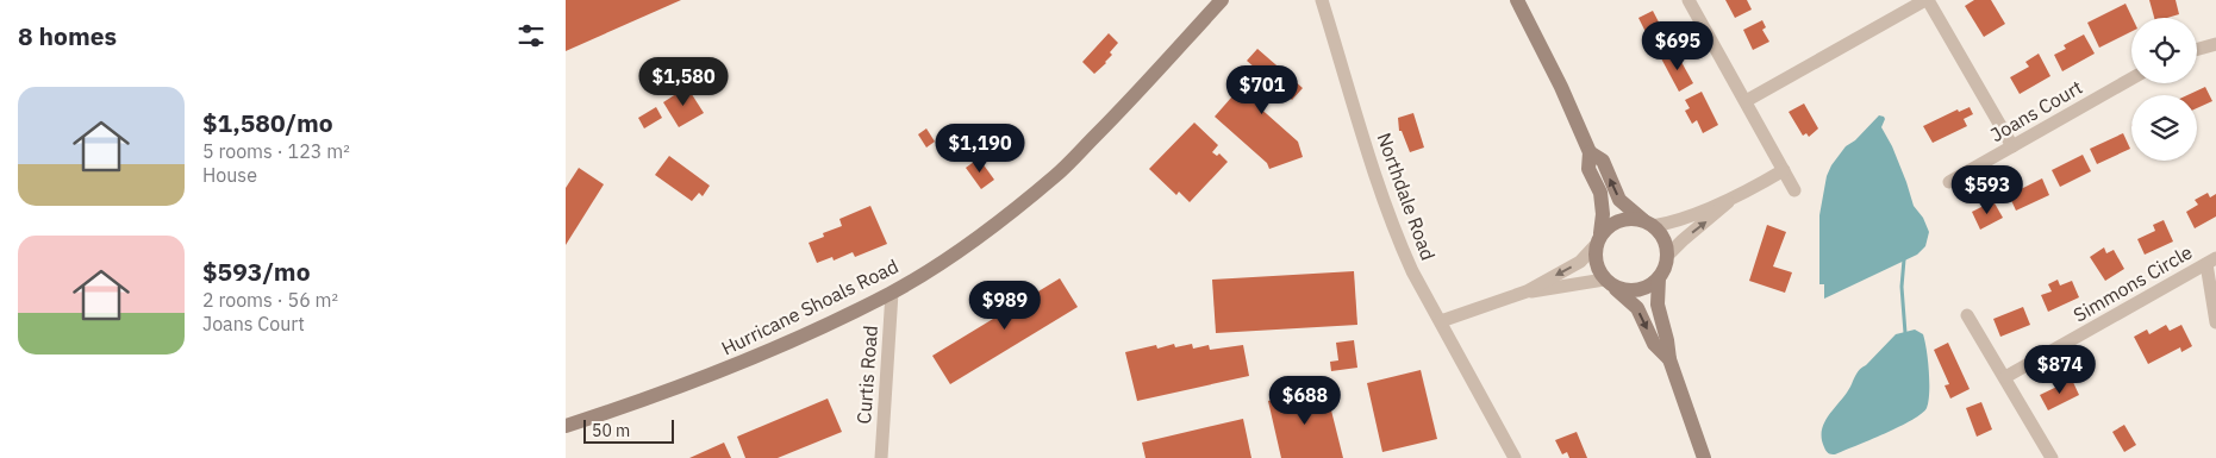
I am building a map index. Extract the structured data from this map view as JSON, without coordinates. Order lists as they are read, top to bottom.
{
  "streets": {
    "street": [
      "Joans Court",
      "Northdale Road",
      "Simmons Circle",
      "Hurricane Shoals Road",
      "Curtis Road"
    ]
  },
  "crossings": [
    ["Hurricane Shoals Road", "Curtis Road"]
  ],
  "scale_bar": "50 m",
  "page": {
    "heading": "8 homes",
    "price": [
      "$695",
      "$1,580",
      "$701",
      "$1,190",
      "$593",
      "$989",
      "$874",
      "$688"
    ],
    "list": [
      {
        "name": "$1,580/mo",
        "note": "5 rooms · 123 m² · House"
      },
      {
        "name": "$593/mo",
        "note": "2 rooms · 56 m² · Joans Court"
      }
    ],
    "scale": "50 m"
  }
}
